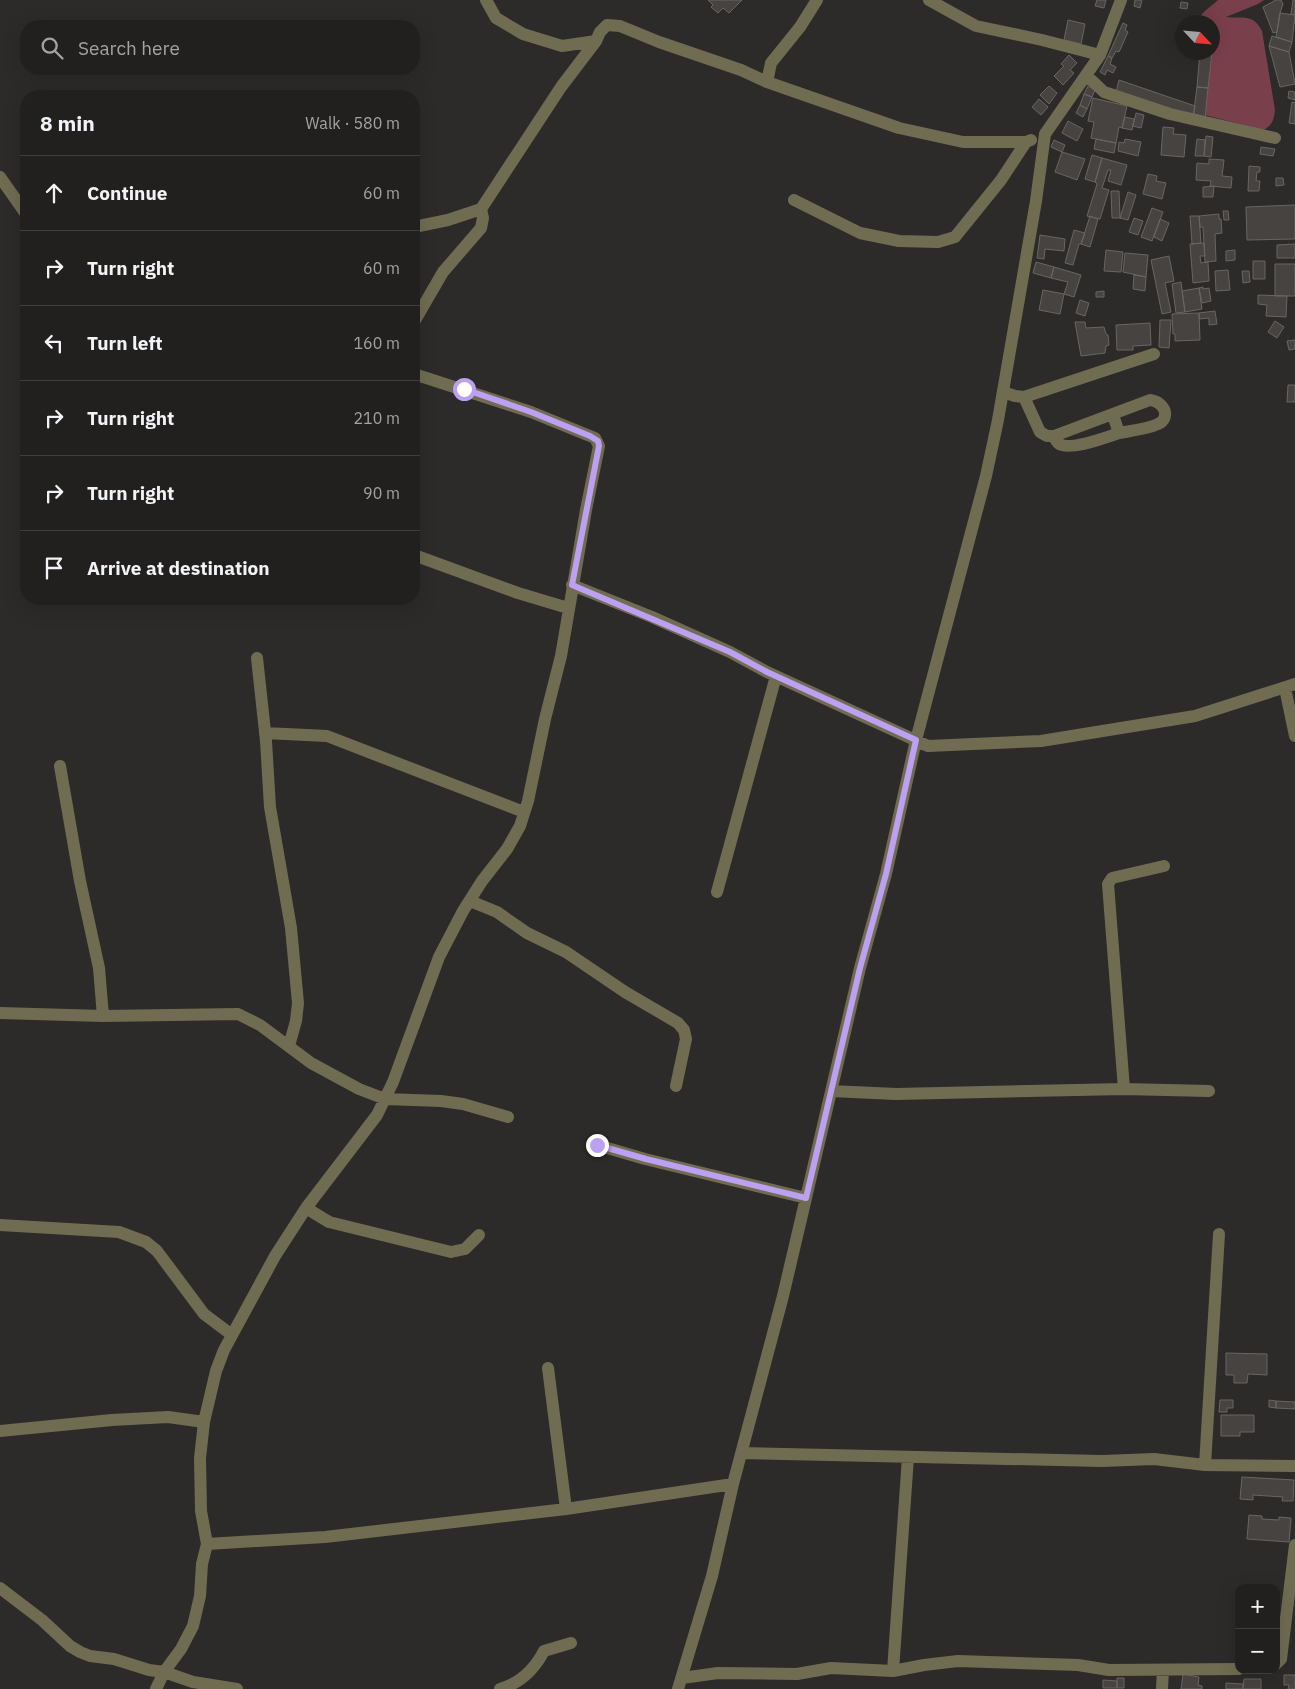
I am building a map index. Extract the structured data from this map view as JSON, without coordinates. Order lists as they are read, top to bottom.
{
  "north": "bottom right",
  "page": {
    "search": "Search here",
    "heading": ["8 min", "Walk · 580 m"],
    "list": [
      ["Continue", "60 m"],
      ["Turn right", "60 m"],
      ["Turn left", "160 m"],
      ["Turn right", "210 m"],
      ["Turn right", "90 m"],
      "Arrive at destination"
    ],
    "map_buttons": ["+", "−"]
  }
}
